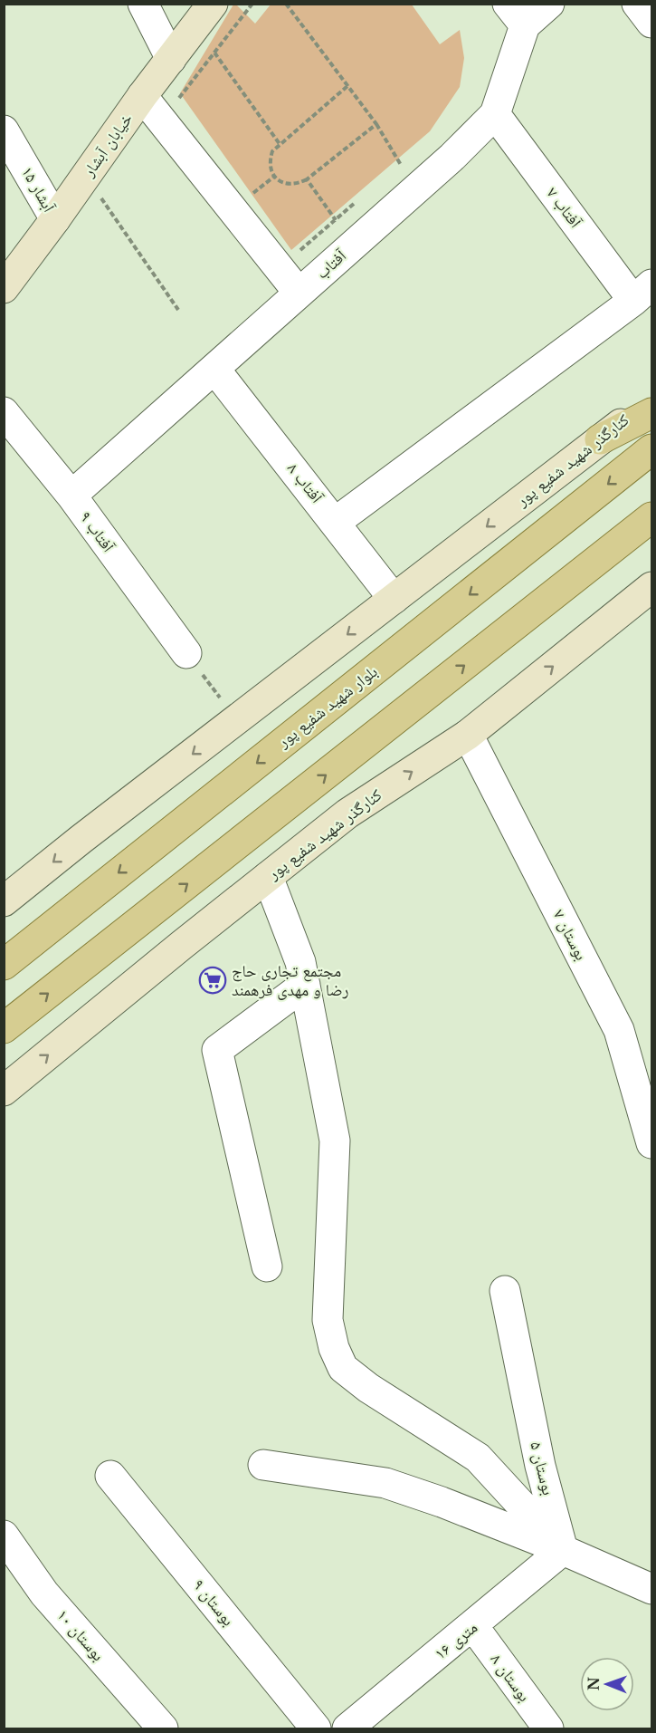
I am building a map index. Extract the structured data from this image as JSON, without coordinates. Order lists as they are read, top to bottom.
{
  "streets": {
    "main road": ["خیابان آبشار", "کنارگذر شهید شفیع پور", "بلوار شهید شفیع پور"],
    "street": [
      "آبشار ۱۵",
      "آفتاب ۷",
      "آفتاب",
      "آفتاب ۸",
      "آفتاب ۹",
      "بوستان ۷",
      "بوستان ۵",
      "بوستان ۹",
      "بوستان ۱۰",
      "۱۶ متری",
      "بوستان ۸"
    ]
  },
  "crossings": [
    ["خیابان آبشار", "آبشار ۱۵"],
    ["آفتاب ۷", "آفتاب"],
    ["آفتاب", "آفتاب ۸"],
    ["آفتاب", "آفتاب ۹"],
    ["کنارگذر شهید شفیع پور", "آفتاب ۸"],
    ["کنارگذر شهید شفیع پور", "بوستان ۷"],
    ["بوستان ۵", "۱۶ متری"],
    ["۱۶ متری", "بوستان ۸"]
  ],
  "places": {
    "supermarket": ["مجتمع تجاری حاج رضا و مهدی فرهمند"]
  },
  "north": "left"
}
